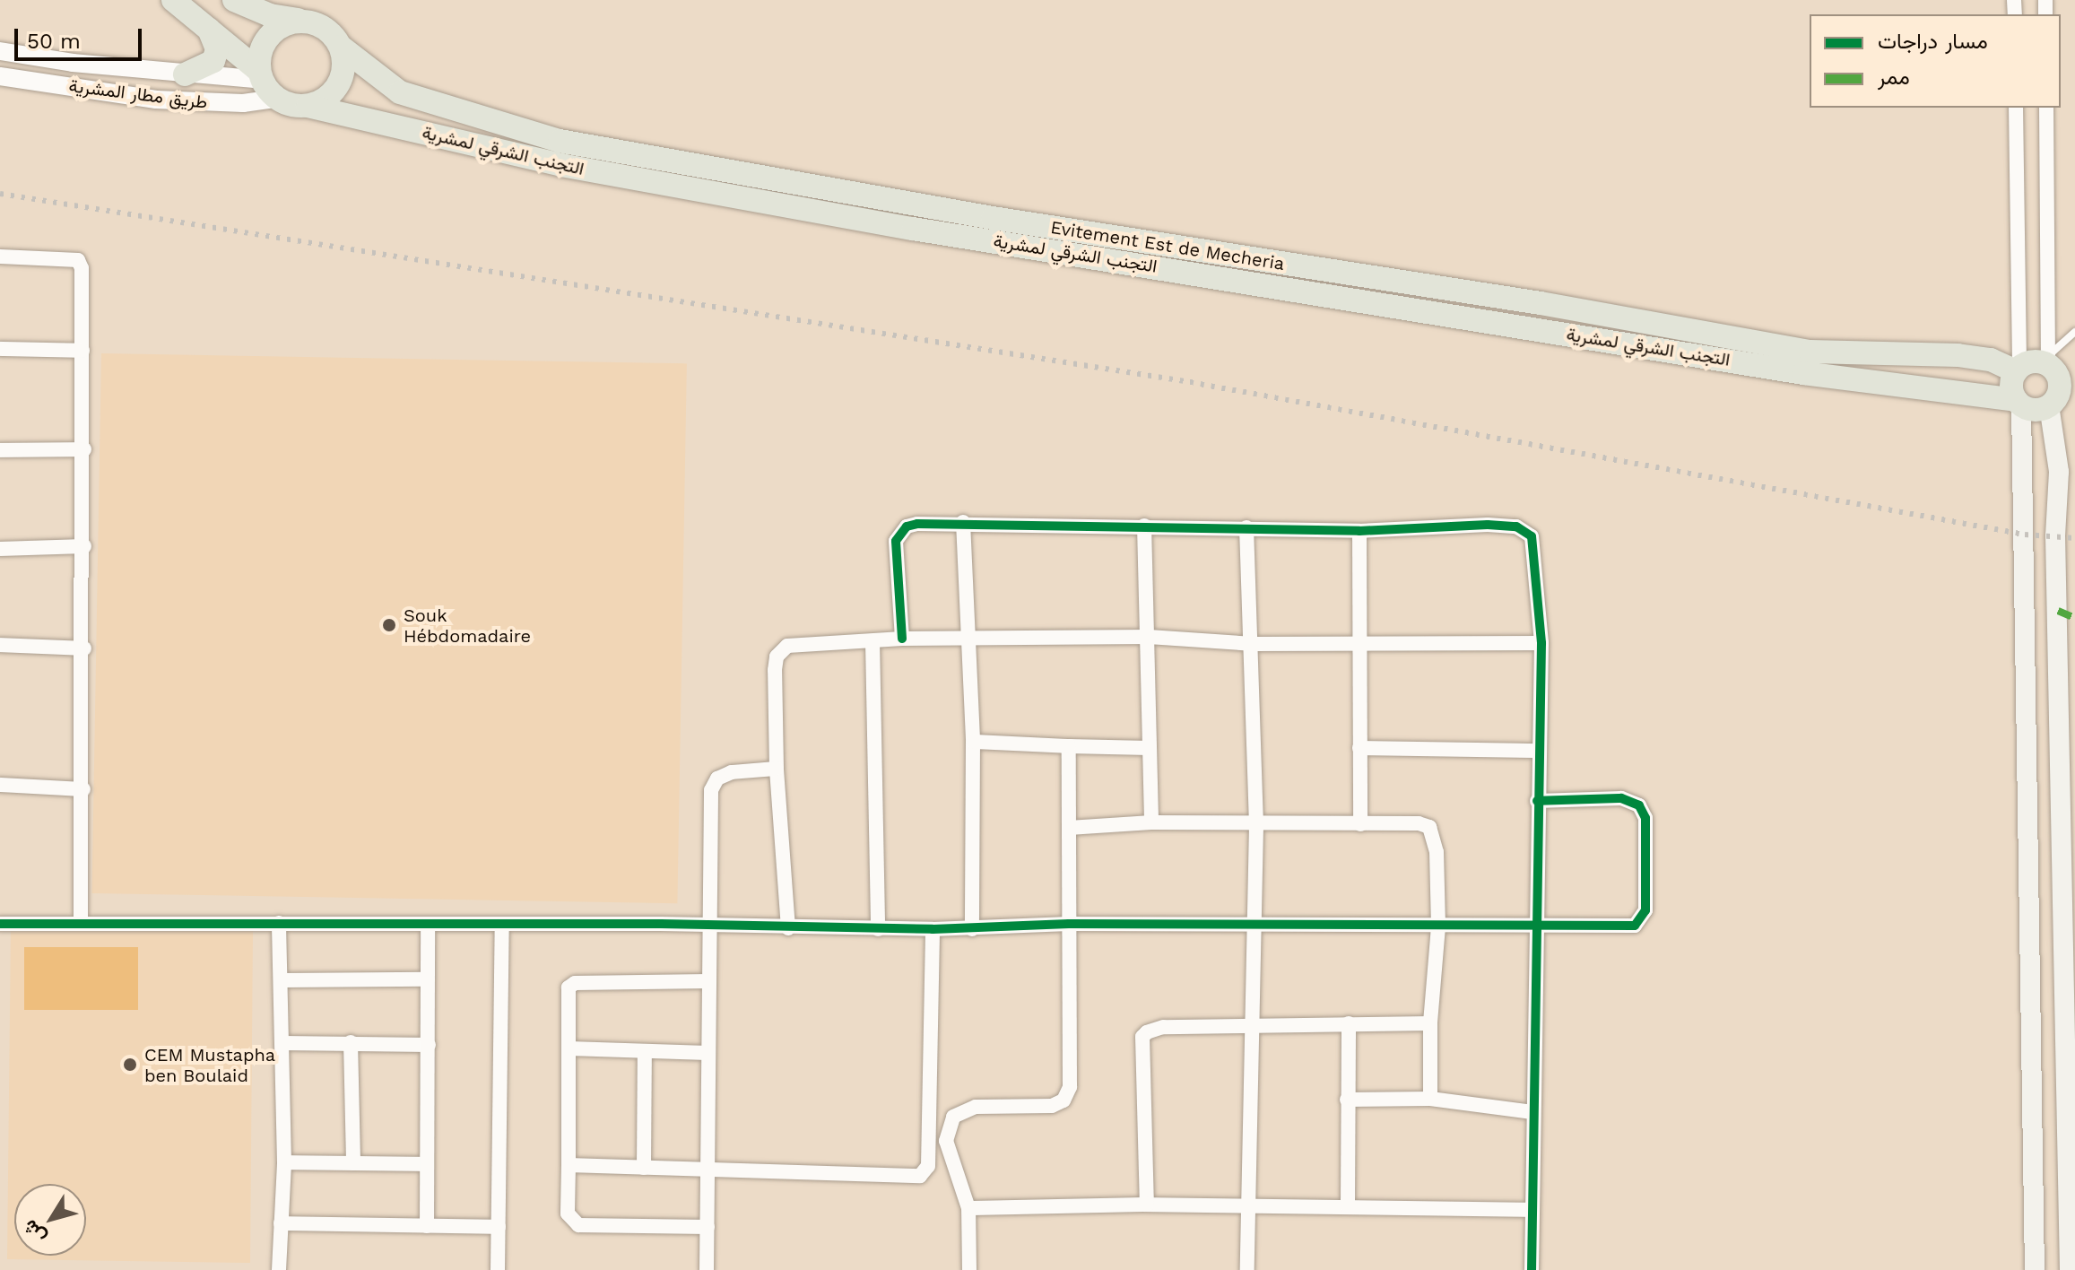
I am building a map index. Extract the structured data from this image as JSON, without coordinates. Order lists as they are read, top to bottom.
{
  "streets": {
    "highway": ["التجنب الشرقي لمشرية", "Evitement Est de Mecheria"],
    "street": ["طريق مطار المشرية"]
  },
  "crossings": [
    ["طريق مطار المشرية", "التجنب الشرقي لمشرية"],
    ["طريق مطار المشرية", "Evitement Est de Mecheria"],
    ["التجنب الشرقي لمشرية", "Evitement Est de Mecheria"]
  ],
  "places": ["Souk Hébdomadaire", "CEM Mustapha ben Boulaid"],
  "legend": ["مسار دراجات", "ممر"],
  "scale_bar": "50 m",
  "north": "bottom left"
}
